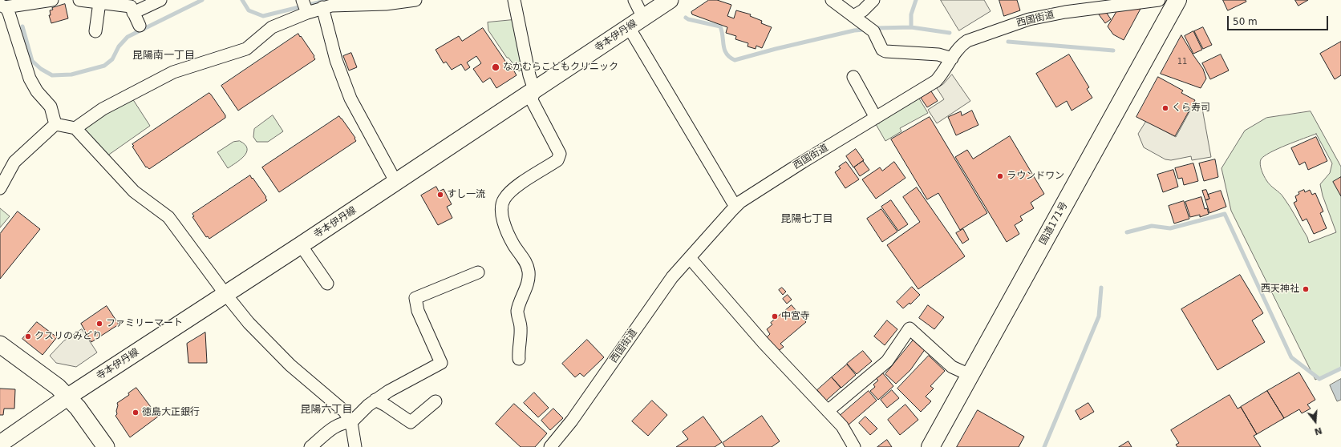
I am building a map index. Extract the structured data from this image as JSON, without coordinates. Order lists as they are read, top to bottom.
{
  "streets": {
    "highway": ["国道171号"],
    "main road": ["寺本伊丹線"],
    "street": ["西国街道"]
  },
  "districts": ["昆陽南一丁目", "昆陽七丁目", "昆陽六丁目"],
  "places": [
    "なかむらこどもクリニック",
    "くら寿司",
    "ラウンドワン",
    "すし一流",
    "西天神社",
    "中宮寺",
    "ファミリーマート",
    "クスリのみどり",
    "徳島大正銀行"
  ],
  "house_numbers": ["11"],
  "scale_bar": "50 m",
  "north": "bottom"
}
